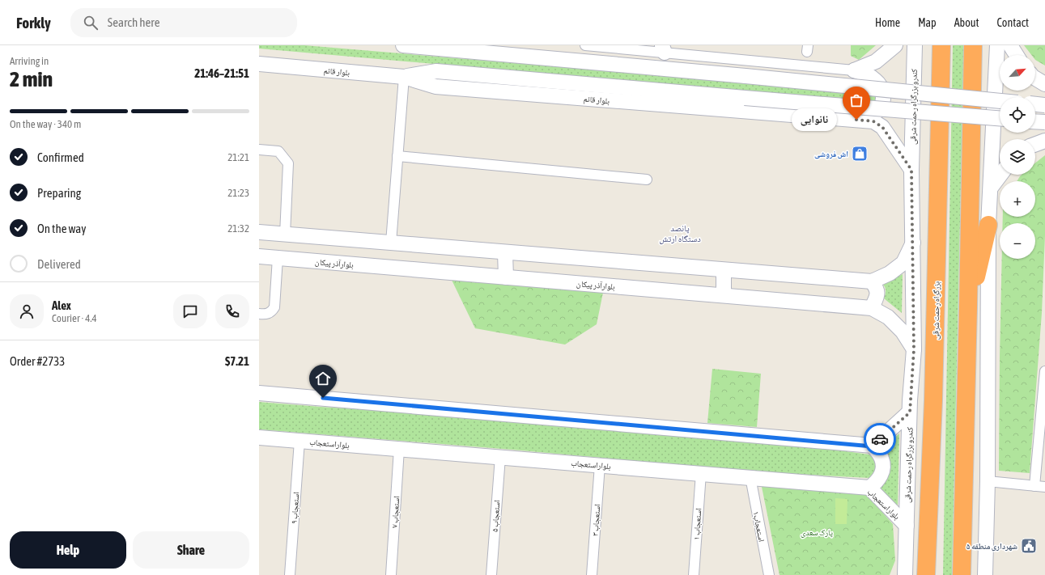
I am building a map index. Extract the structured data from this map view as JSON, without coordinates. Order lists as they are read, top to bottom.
{
  "streets": {
    "highway": ["بزرگراه رحمت شرقی"],
    "main road": [
      "بلوار قائم",
      "کندرو بزرگراه رحمت شرقی",
      "بلوارآذر پیکان",
      "بلواراستعجاب"
    ],
    "street": [
      "استعجاب ۹",
      "استعجاب ۷",
      "استعجاب ۵",
      "استعجاب ۳",
      "استعجاب ۱",
      "استعجاب۱"
    ]
  },
  "crossings": [
    ["بلوار قائم", "کندرو بزرگراه رحمت شرقی"],
    ["کندرو بزرگراه رحمت شرقی", "بلوارآذر پیکان"],
    ["کندرو بزرگراه رحمت شرقی", "بلواراستعجاب"],
    ["بلواراستعجاب", "استعجاب ۹"],
    ["بلواراستعجاب", "استعجاب ۷"],
    ["بلواراستعجاب", "استعجاب ۵"],
    ["بلواراستعجاب", "استعجاب ۳"],
    ["بلواراستعجاب", "استعجاب ۱"],
    ["بلواراستعجاب", "استعجاب۱"]
  ],
  "districts": ["پانصد دستگاه ارتش"],
  "parks": ["پارک سعدی"],
  "places": {
    "other": ["نانوایی"],
    "shop": ["اش فروشی"],
    "public building": ["شهرداری منطقه ۵"]
  },
  "north": "top right",
  "page": {
    "header": "Forkly",
    "search": "Search here",
    "nav": [
      "Home",
      "Map",
      "About",
      "Contact"
    ],
    "heading": ["2 min", "Arriving in", "21:46–21:51"],
    "panel": [
      "Alex",
      "Courier · 4.4",
      "Order #2733",
      "$7.21"
    ],
    "map_buttons": ["+", "−"],
    "bar": "On the way · 340 m",
    "bubble": "نانوایی",
    "list": [
      ["Confirmed", "21:21"],
      ["Preparing", "21:23"],
      ["On the way", "21:32"],
      "Delivered"
    ],
    "buttons": ["Help", "Share"]
  }
}
